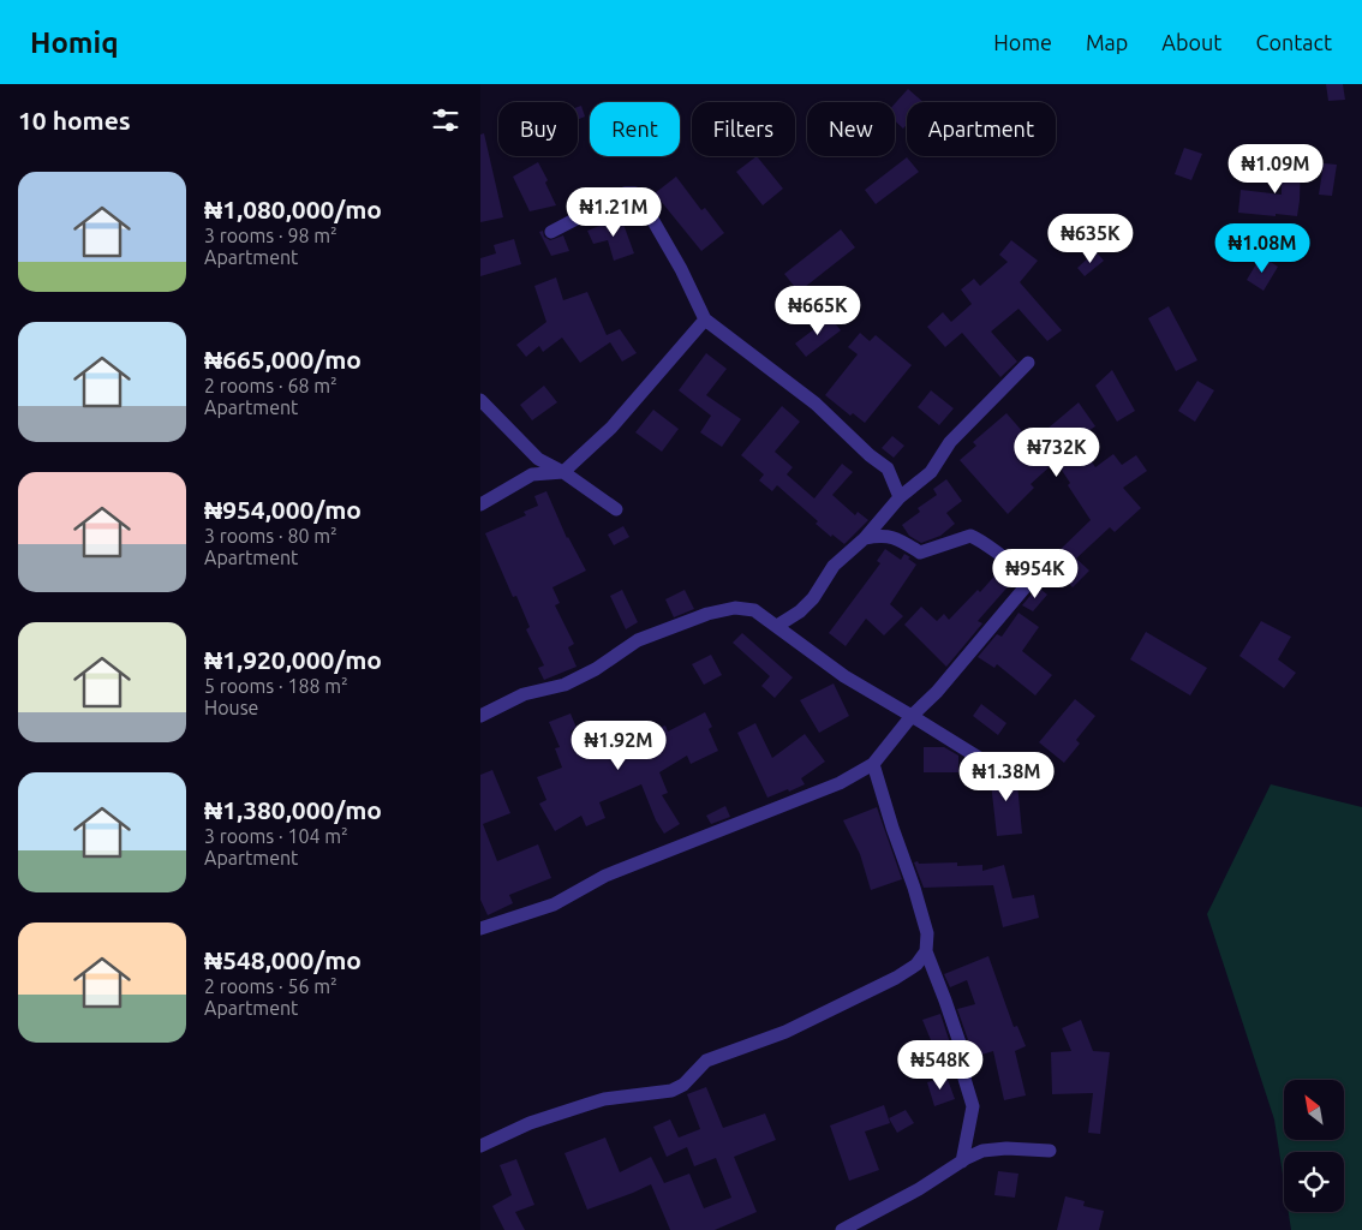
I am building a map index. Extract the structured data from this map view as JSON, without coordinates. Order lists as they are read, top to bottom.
{
  "north": "top left",
  "page": {
    "header": "Homiq",
    "nav": [
      "Home",
      "Map",
      "About",
      "Contact"
    ],
    "heading": "10 homes",
    "chip": [
      "Buy",
      "Rent",
      "Filters",
      "New",
      "Apartment"
    ],
    "price": [
      "₦1.09M",
      "₦1.21M",
      "₦635K",
      "₦1.08M",
      "₦665K",
      "₦732K",
      "₦954K",
      "₦1.92M",
      "₦1.38M",
      "₦548K"
    ],
    "list": [
      {
        "name": "₦1,080,000/mo",
        "note": "3 rooms · 98 m² · Apartment"
      },
      {
        "name": "₦665,000/mo",
        "note": "2 rooms · 68 m² · Apartment"
      },
      {
        "name": "₦954,000/mo",
        "note": "3 rooms · 80 m² · Apartment"
      },
      {
        "name": "₦1,920,000/mo",
        "note": "5 rooms · 188 m² · House"
      },
      {
        "name": "₦1,380,000/mo",
        "note": "3 rooms · 104 m² · Apartment"
      },
      {
        "name": "₦548,000/mo",
        "note": "2 rooms · 56 m² · Apartment"
      }
    ]
  }
}
